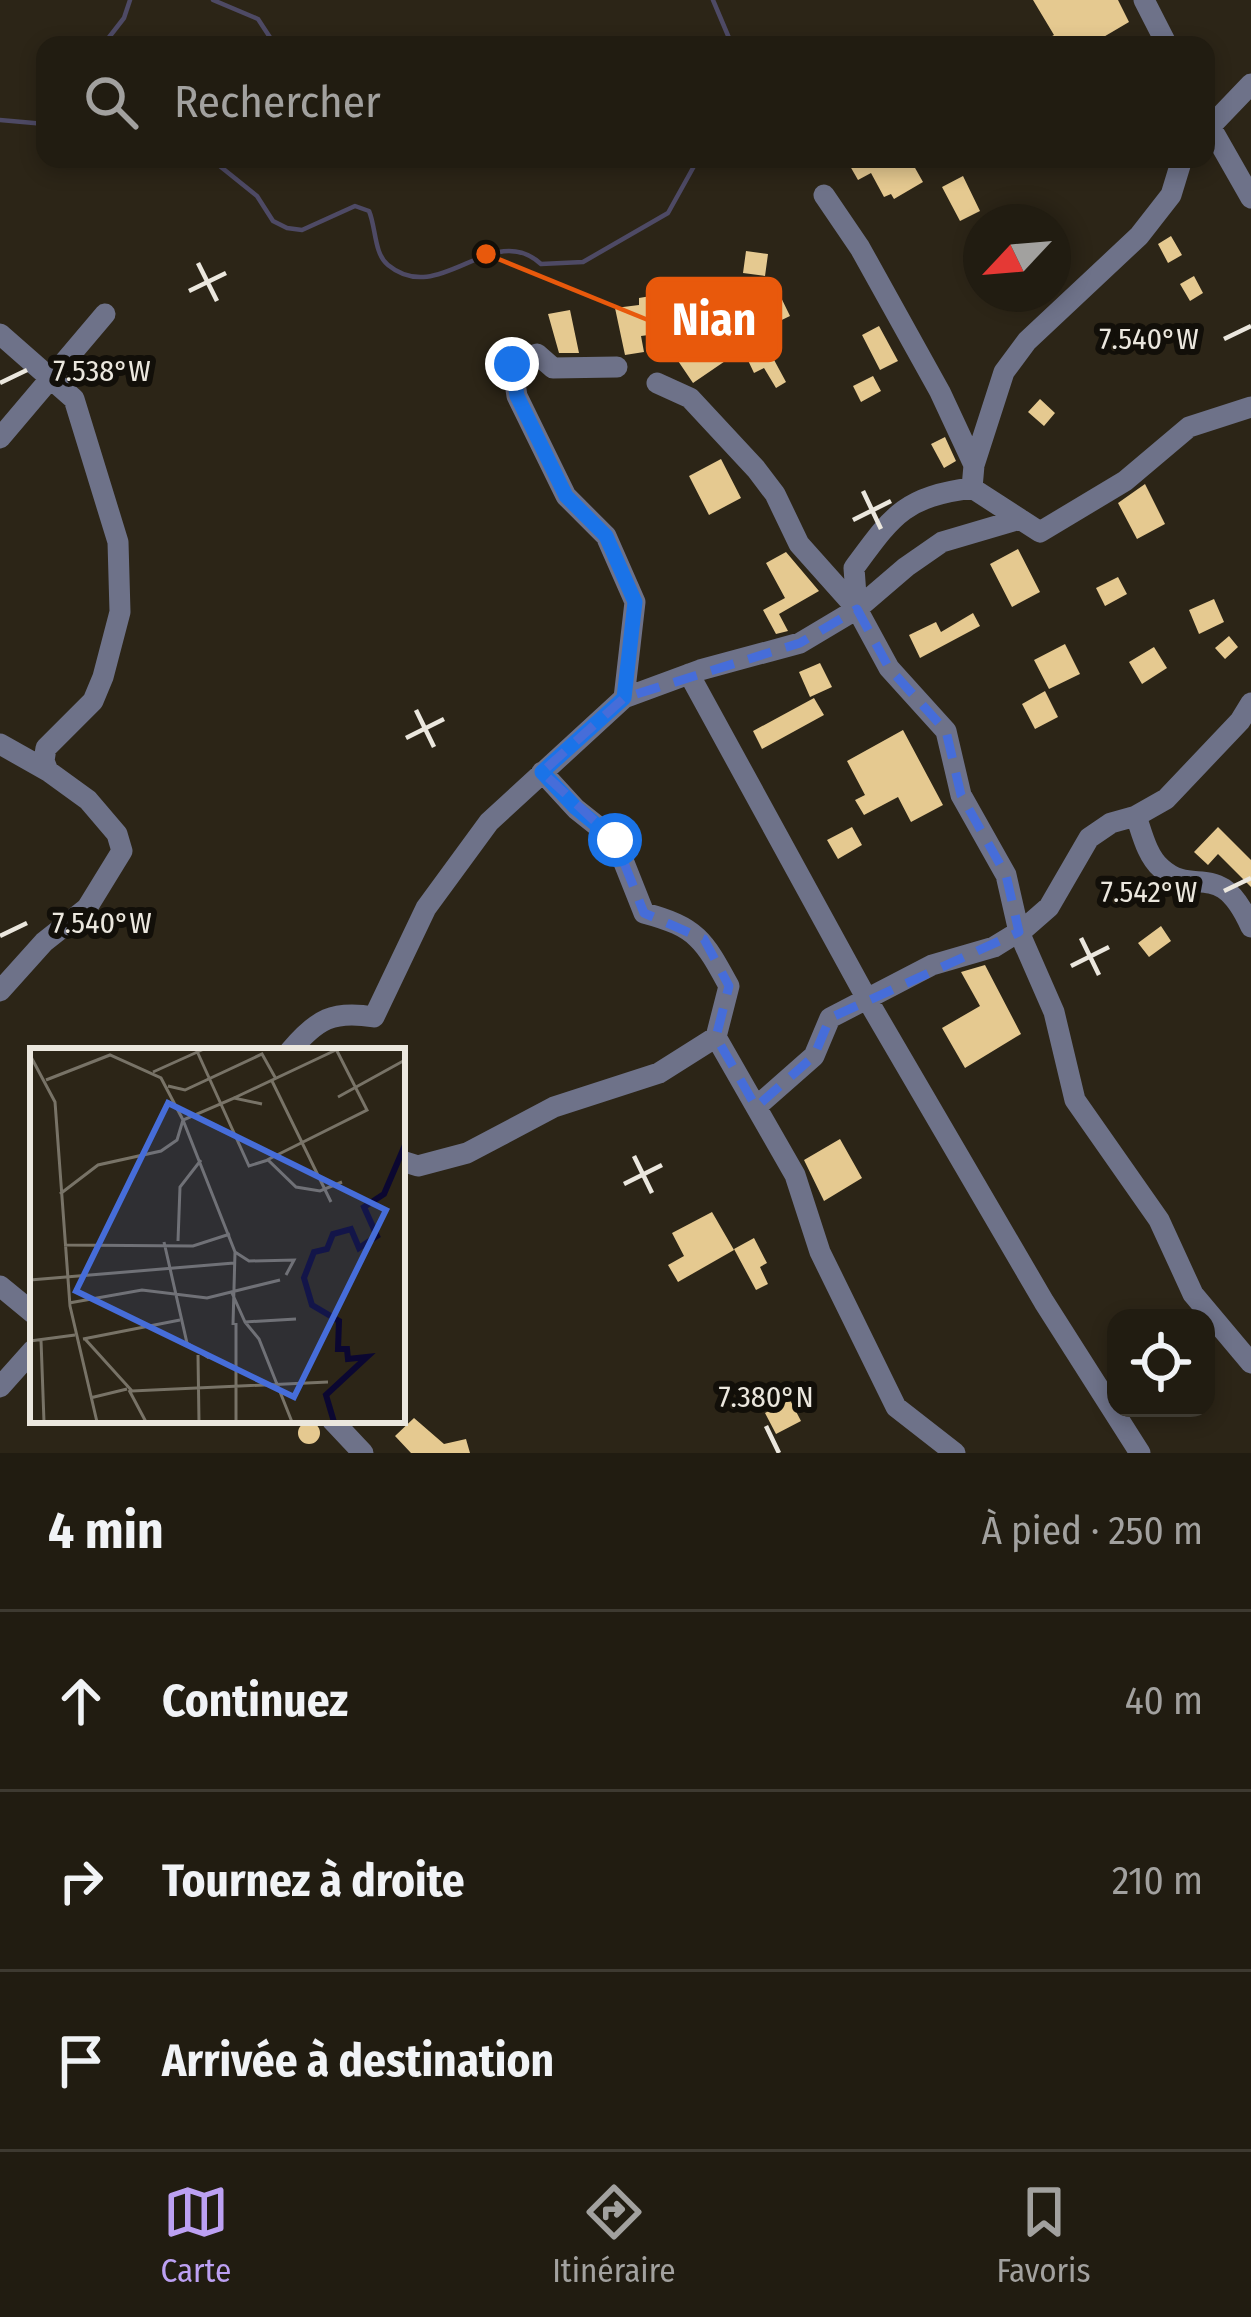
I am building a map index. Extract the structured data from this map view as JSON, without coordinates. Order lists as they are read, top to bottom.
{
  "places": ["Nian"],
  "north": "bottom left",
  "page": {
    "search": "Rechercher",
    "heading": ["4 min", "À pied · 250 m"],
    "list": [
      ["Continuez", "40 m"],
      ["Tournez à droite", "210 m"],
      "Arrivée à destination"
    ],
    "nav": ["Carte", "Itinéraire", "Favoris"]
  },
  "coordinates": [
    "7.540°W",
    "7.538°W",
    "7.542°W",
    "7.380°N"
  ]
}
